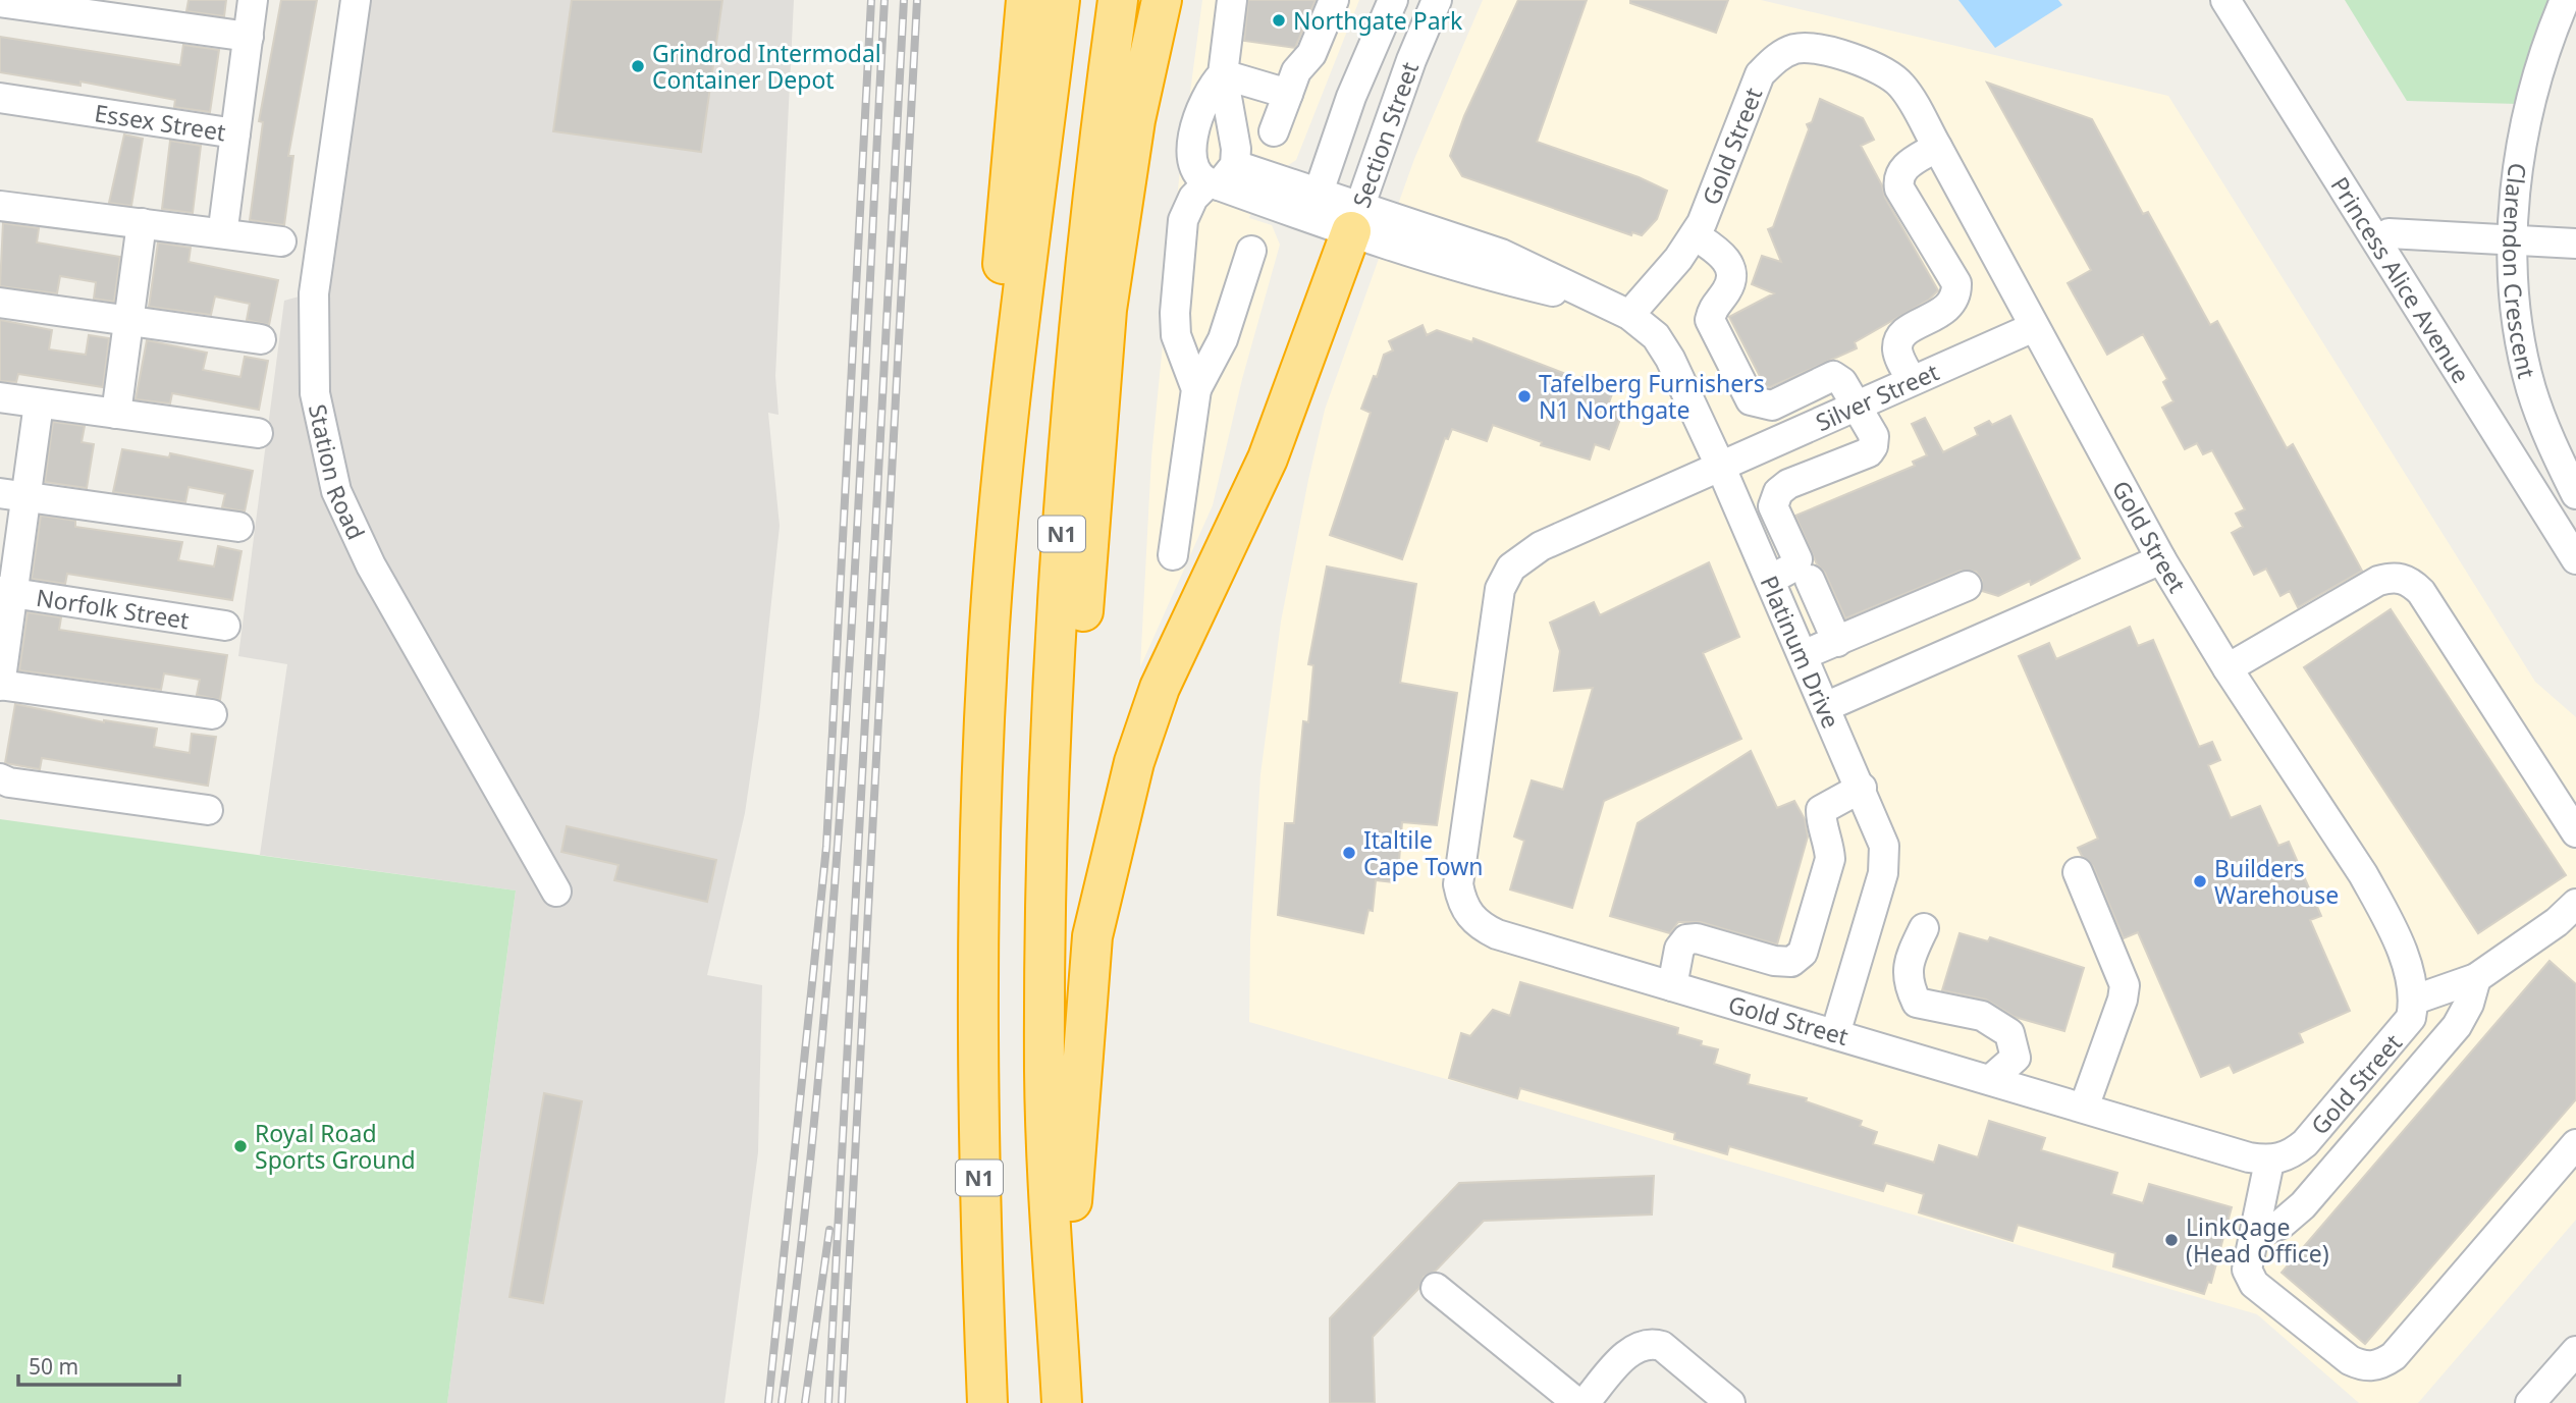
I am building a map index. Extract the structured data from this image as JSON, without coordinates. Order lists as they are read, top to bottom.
{
  "streets": {
    "highway": ["N1"],
    "street": [
      "Essex Street",
      "Section Street",
      "Gold Street",
      "Clarendon Crescent",
      "Princess Alice Avenue",
      "Silver Street",
      "Station Road",
      "Norfolk Street",
      "Platinum Drive"
    ]
  },
  "crossings": [
    ["Section Street", "Platinum Drive"],
    ["Gold Street", "Silver Street"],
    ["Gold Street", "Platinum Drive"],
    ["Silver Street", "Platinum Drive"]
  ],
  "places": [
    "Northgate Park",
    "Grindrod Intermodal Container Depot",
    "Tafelberg Furnishers N1 Northgate",
    "Italtile Cape Town",
    "Builders Warehouse",
    "Royal Road Sports Ground",
    "LinkQage (Head Office)"
  ],
  "scale_bar": "50 m"
}
